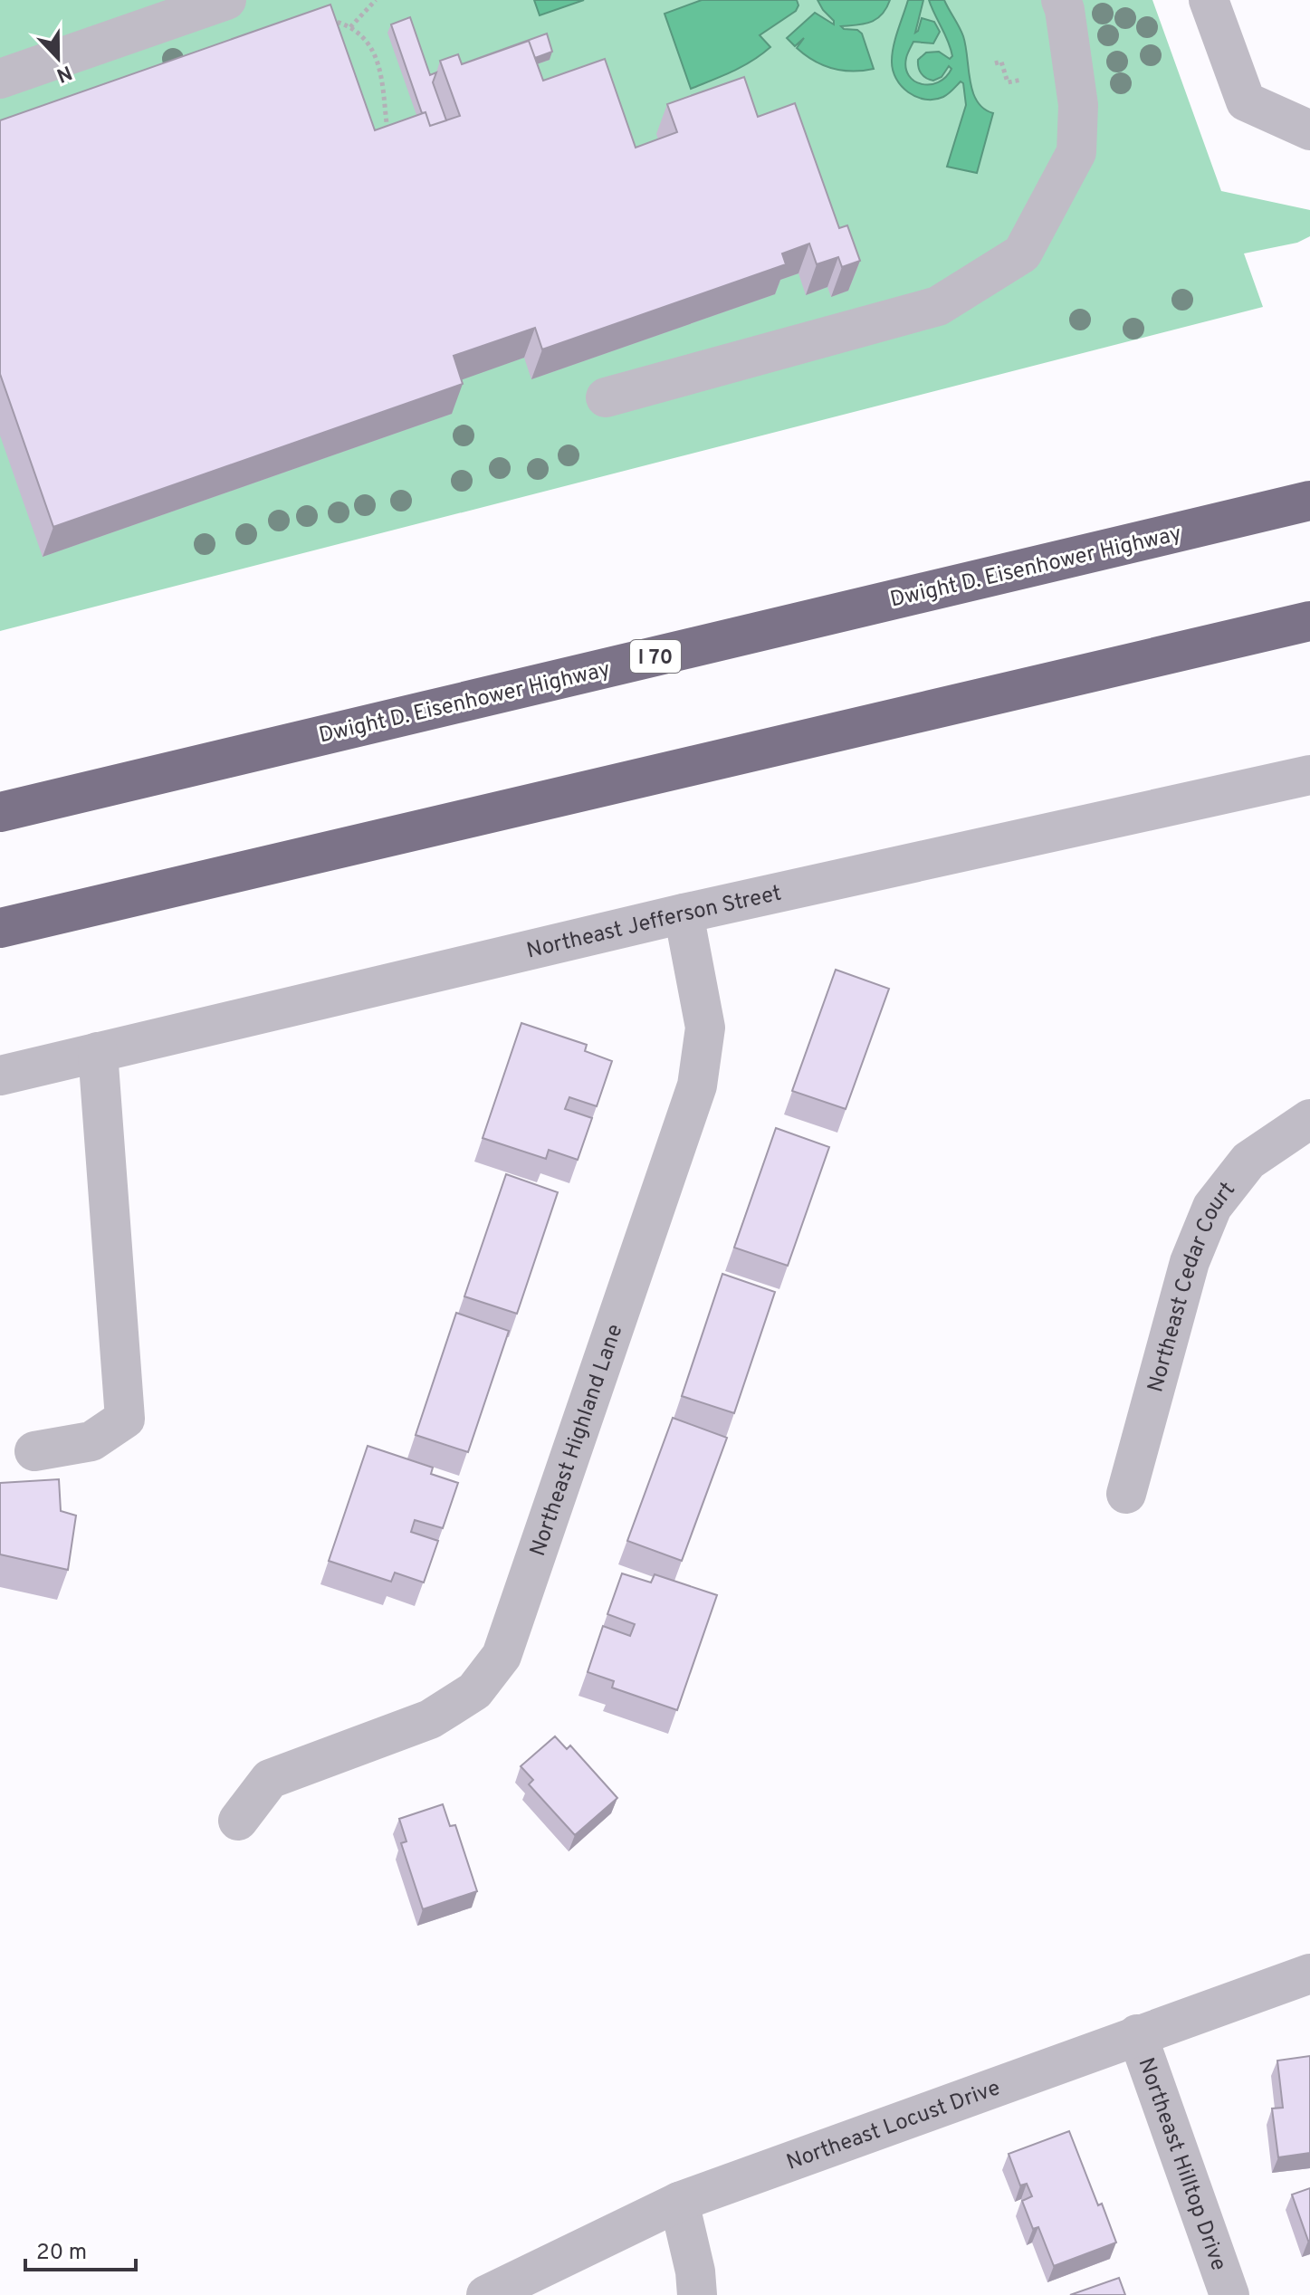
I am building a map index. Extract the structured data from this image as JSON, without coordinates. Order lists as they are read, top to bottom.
{
  "streets": {
    "highway": ["Dwight D. Eisenhower Highway", "I 70"],
    "street": [
      "Northeast Jefferson Street",
      "Northeast Cedar Court",
      "Northeast Highland Lane",
      "Northeast Locust Drive",
      "Northeast Hilltop Drive"
    ]
  },
  "crossings": [
    ["Northeast Jefferson Street", "Northeast Highland Lane"],
    ["Northeast Locust Drive", "Northeast Hilltop Drive"]
  ],
  "scale_bar": "20 m",
  "north": "bottom"
}
